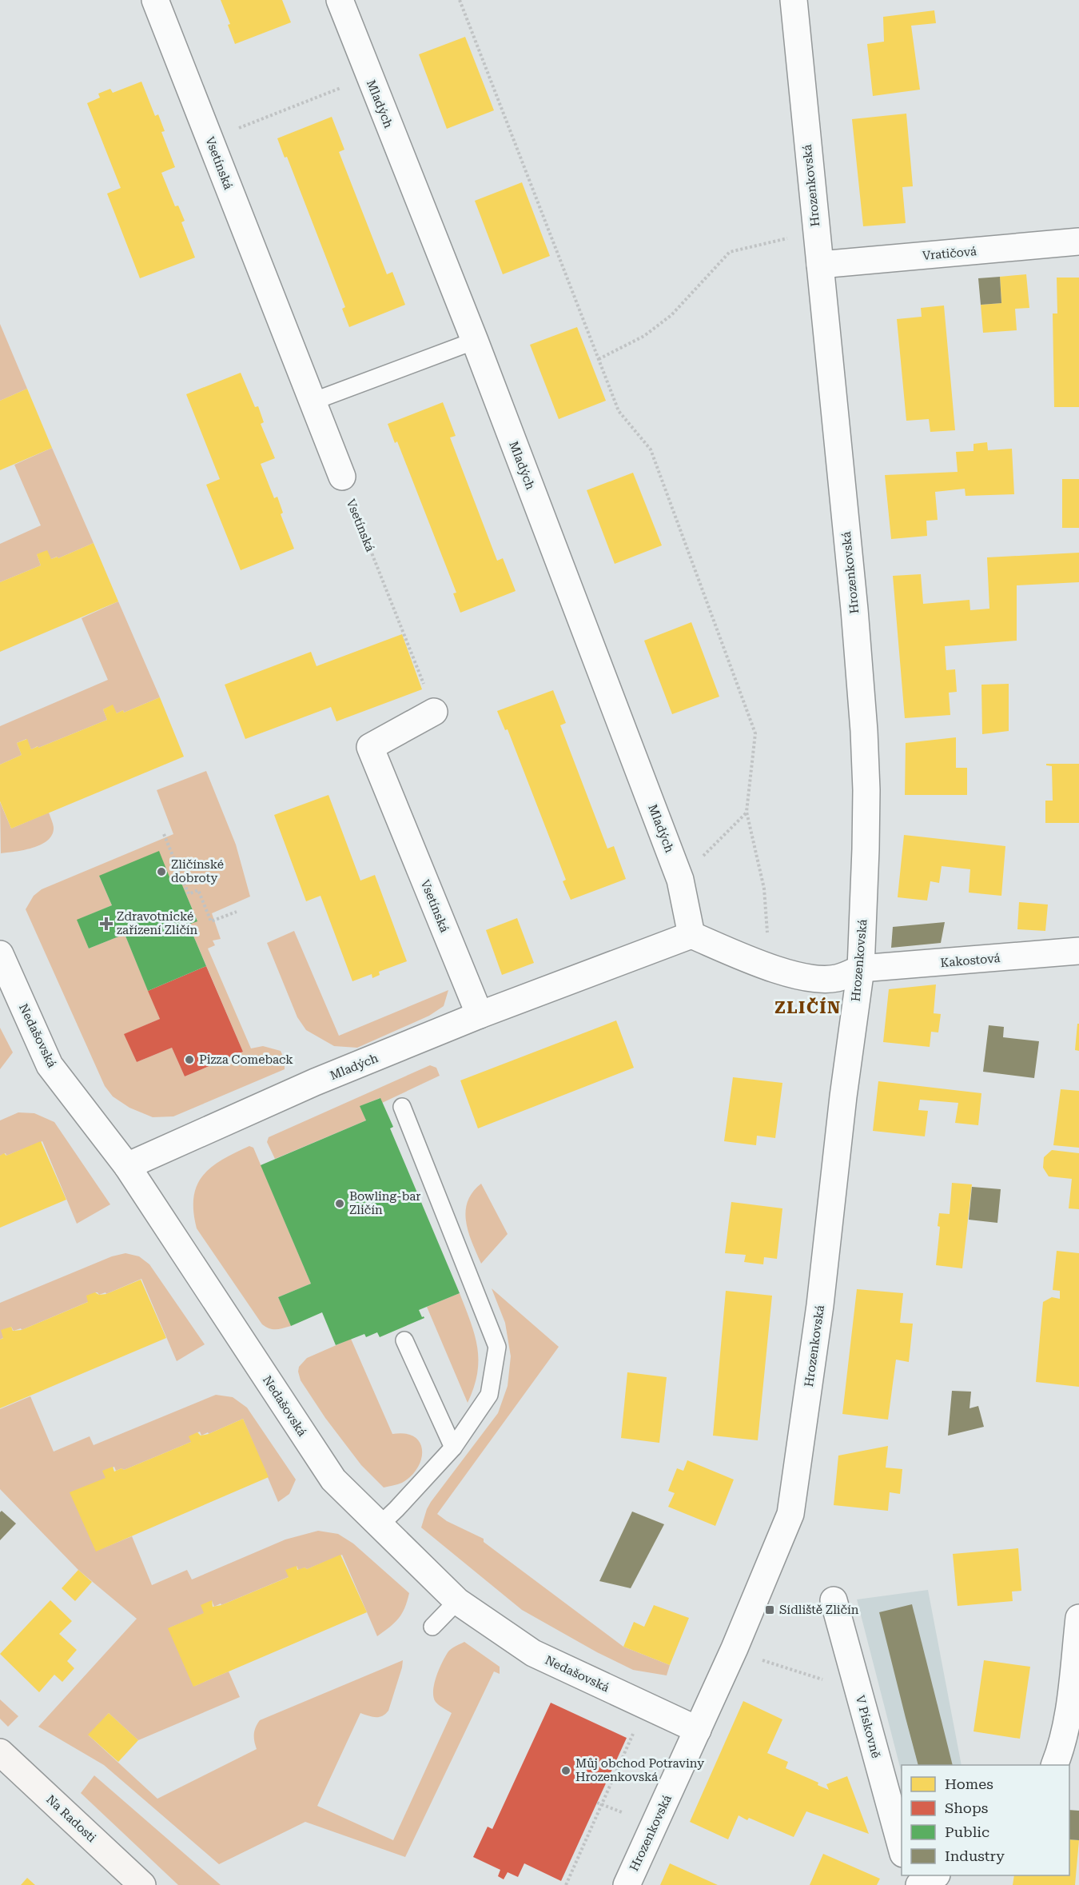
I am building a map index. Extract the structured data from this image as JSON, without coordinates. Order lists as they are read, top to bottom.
{
  "streets": {
    "main road": ["Na Radosti"],
    "street": [
      "Mladých",
      "Vsetínská",
      "Hrozenkovská",
      "Vratičová",
      "Kakostová",
      "Nedašovská",
      "V Pískovně"
    ]
  },
  "crossings": [
    ["Mladých", "Vsetínská"],
    ["Mladých", "Nedašovská"],
    ["Hrozenkovská", "Vratičová"],
    ["Hrozenkovská", "Kakostová"],
    ["Hrozenkovská", "Nedašovská"]
  ],
  "districts": ["ZLIČÍN"],
  "places": {
    "other": [
      "Zličínské dobroty",
      "Pizza Comeback",
      "Bowling-bar Zličín",
      "Můj obchod Potraviny Hrozenkovská"
    ],
    "health": ["Zdravotnické zařízení Zličín"],
    "transit": ["Sídliště Zličín"]
  },
  "legend": [
    "Homes",
    "Shops",
    "Public",
    "Industry"
  ]
}
